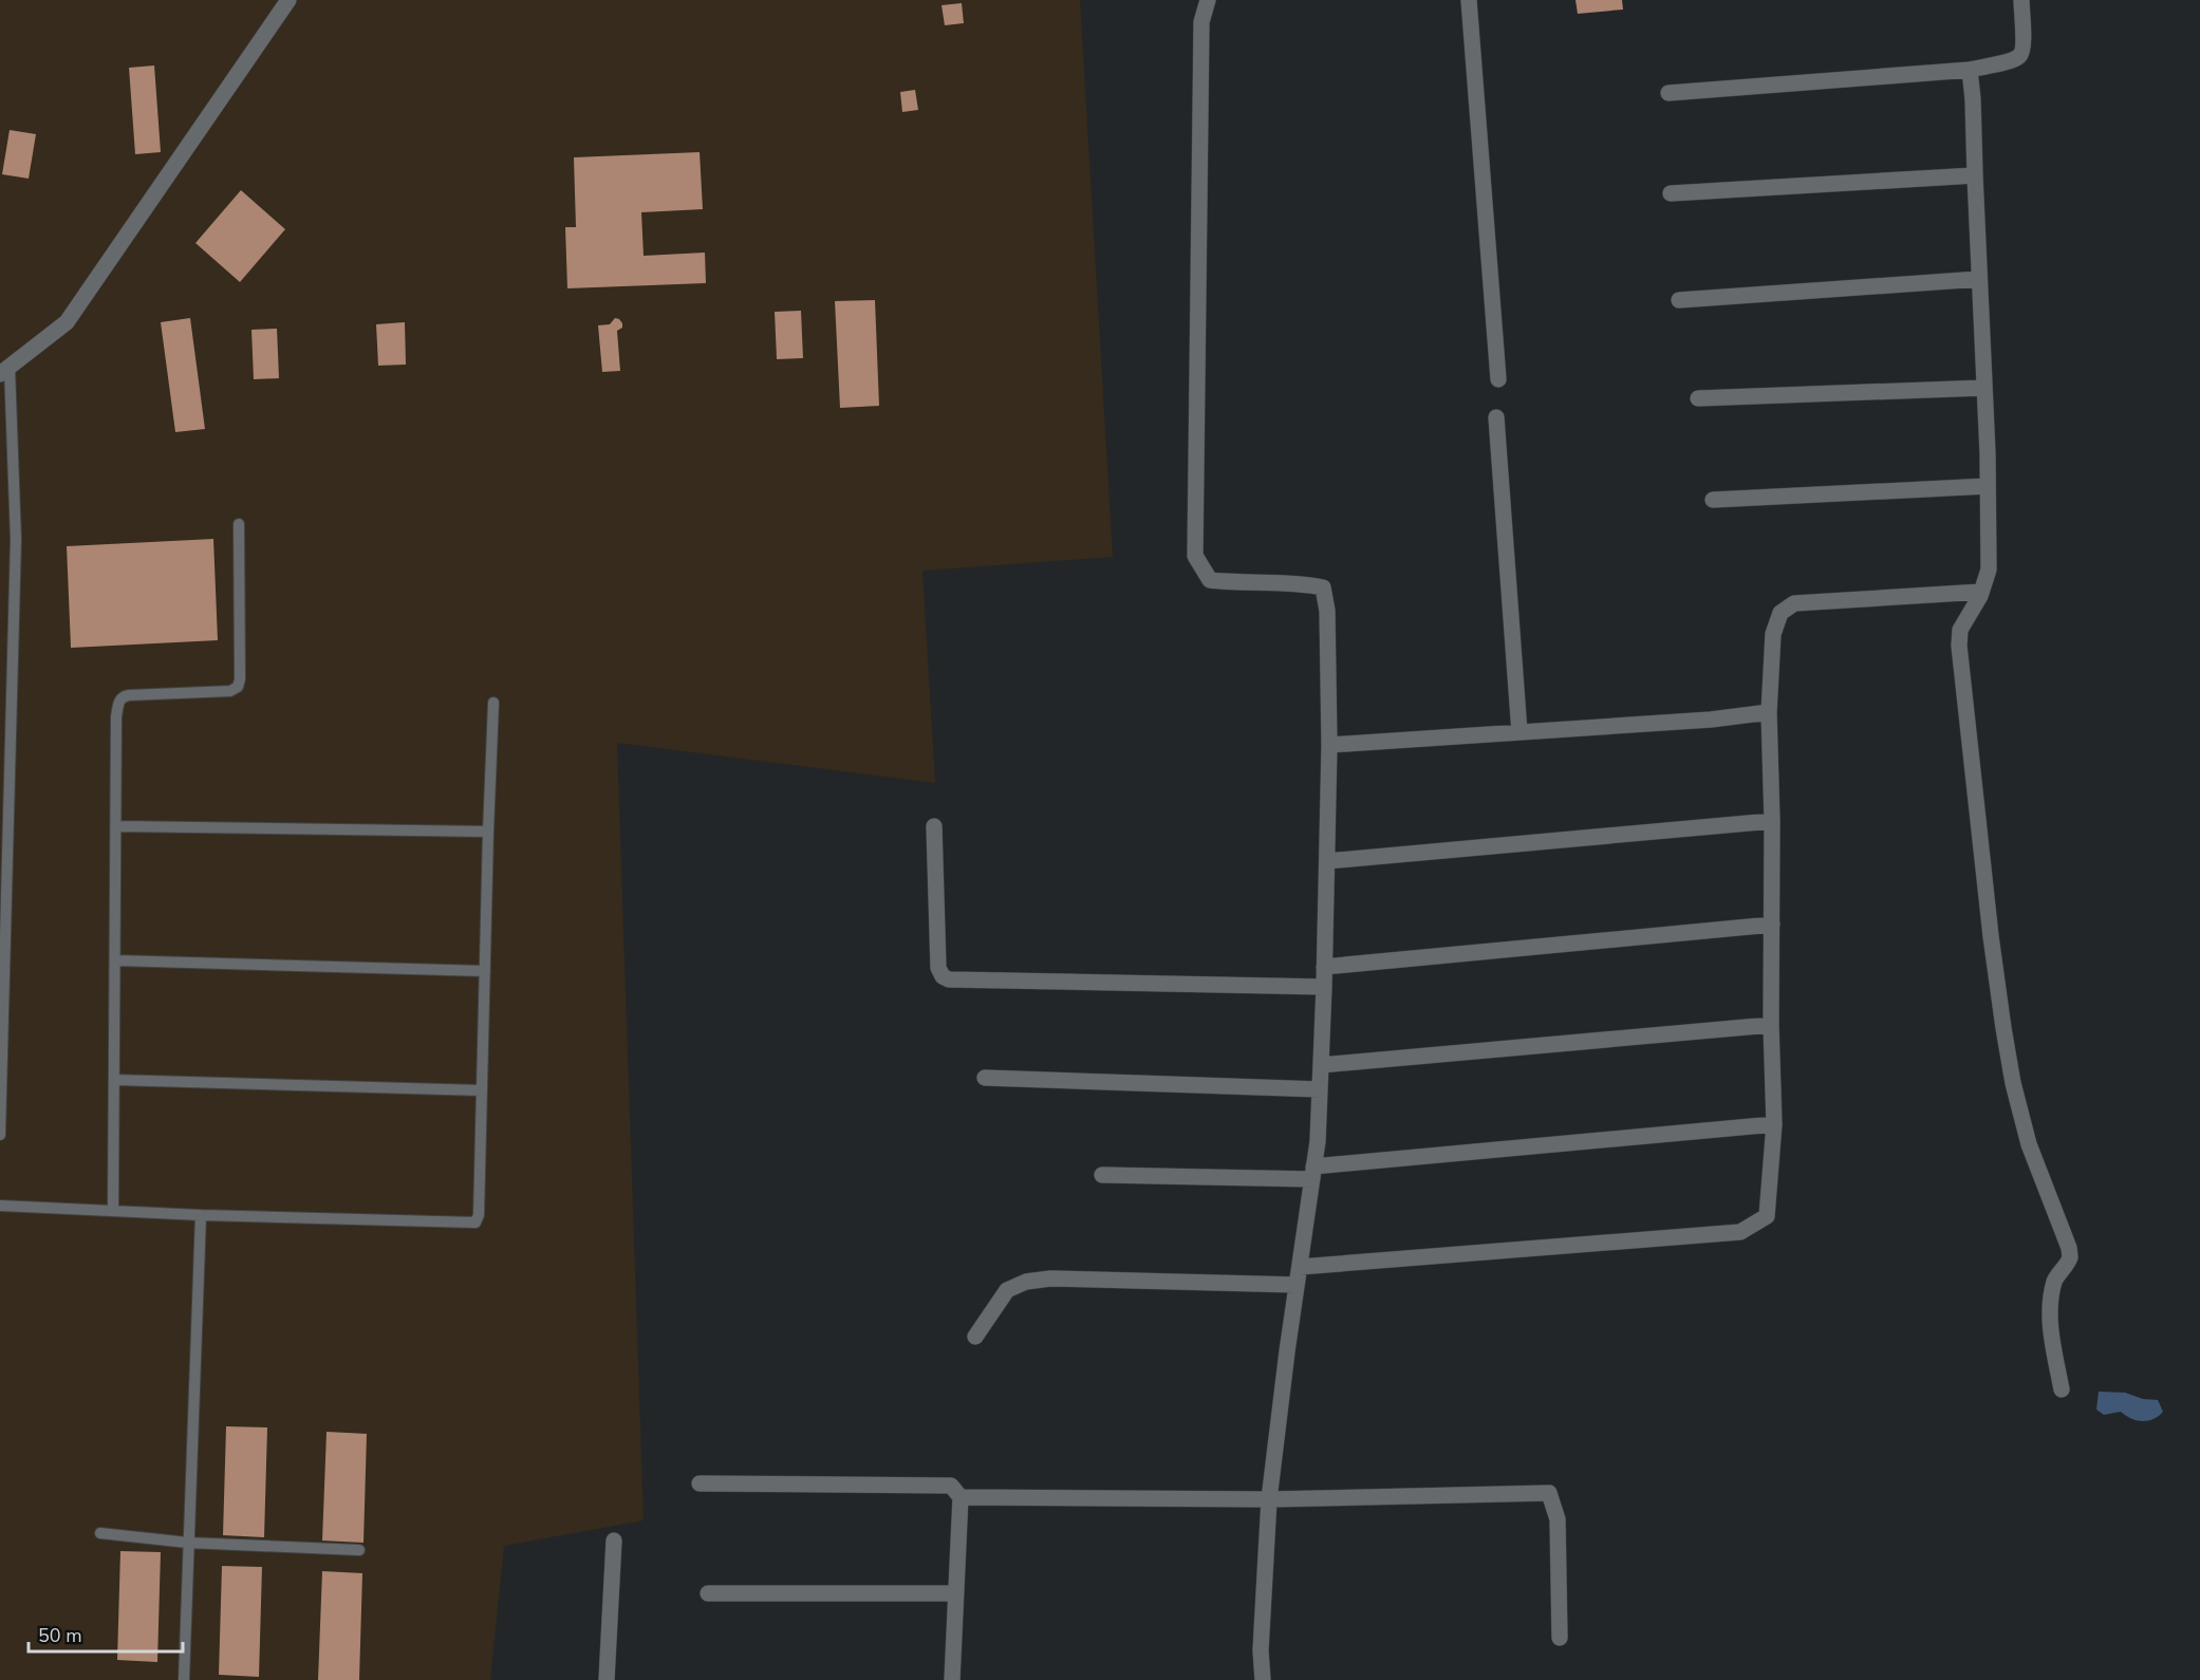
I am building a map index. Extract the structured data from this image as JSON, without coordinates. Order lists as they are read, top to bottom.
{
  "scale_bar": "50 m"
}
